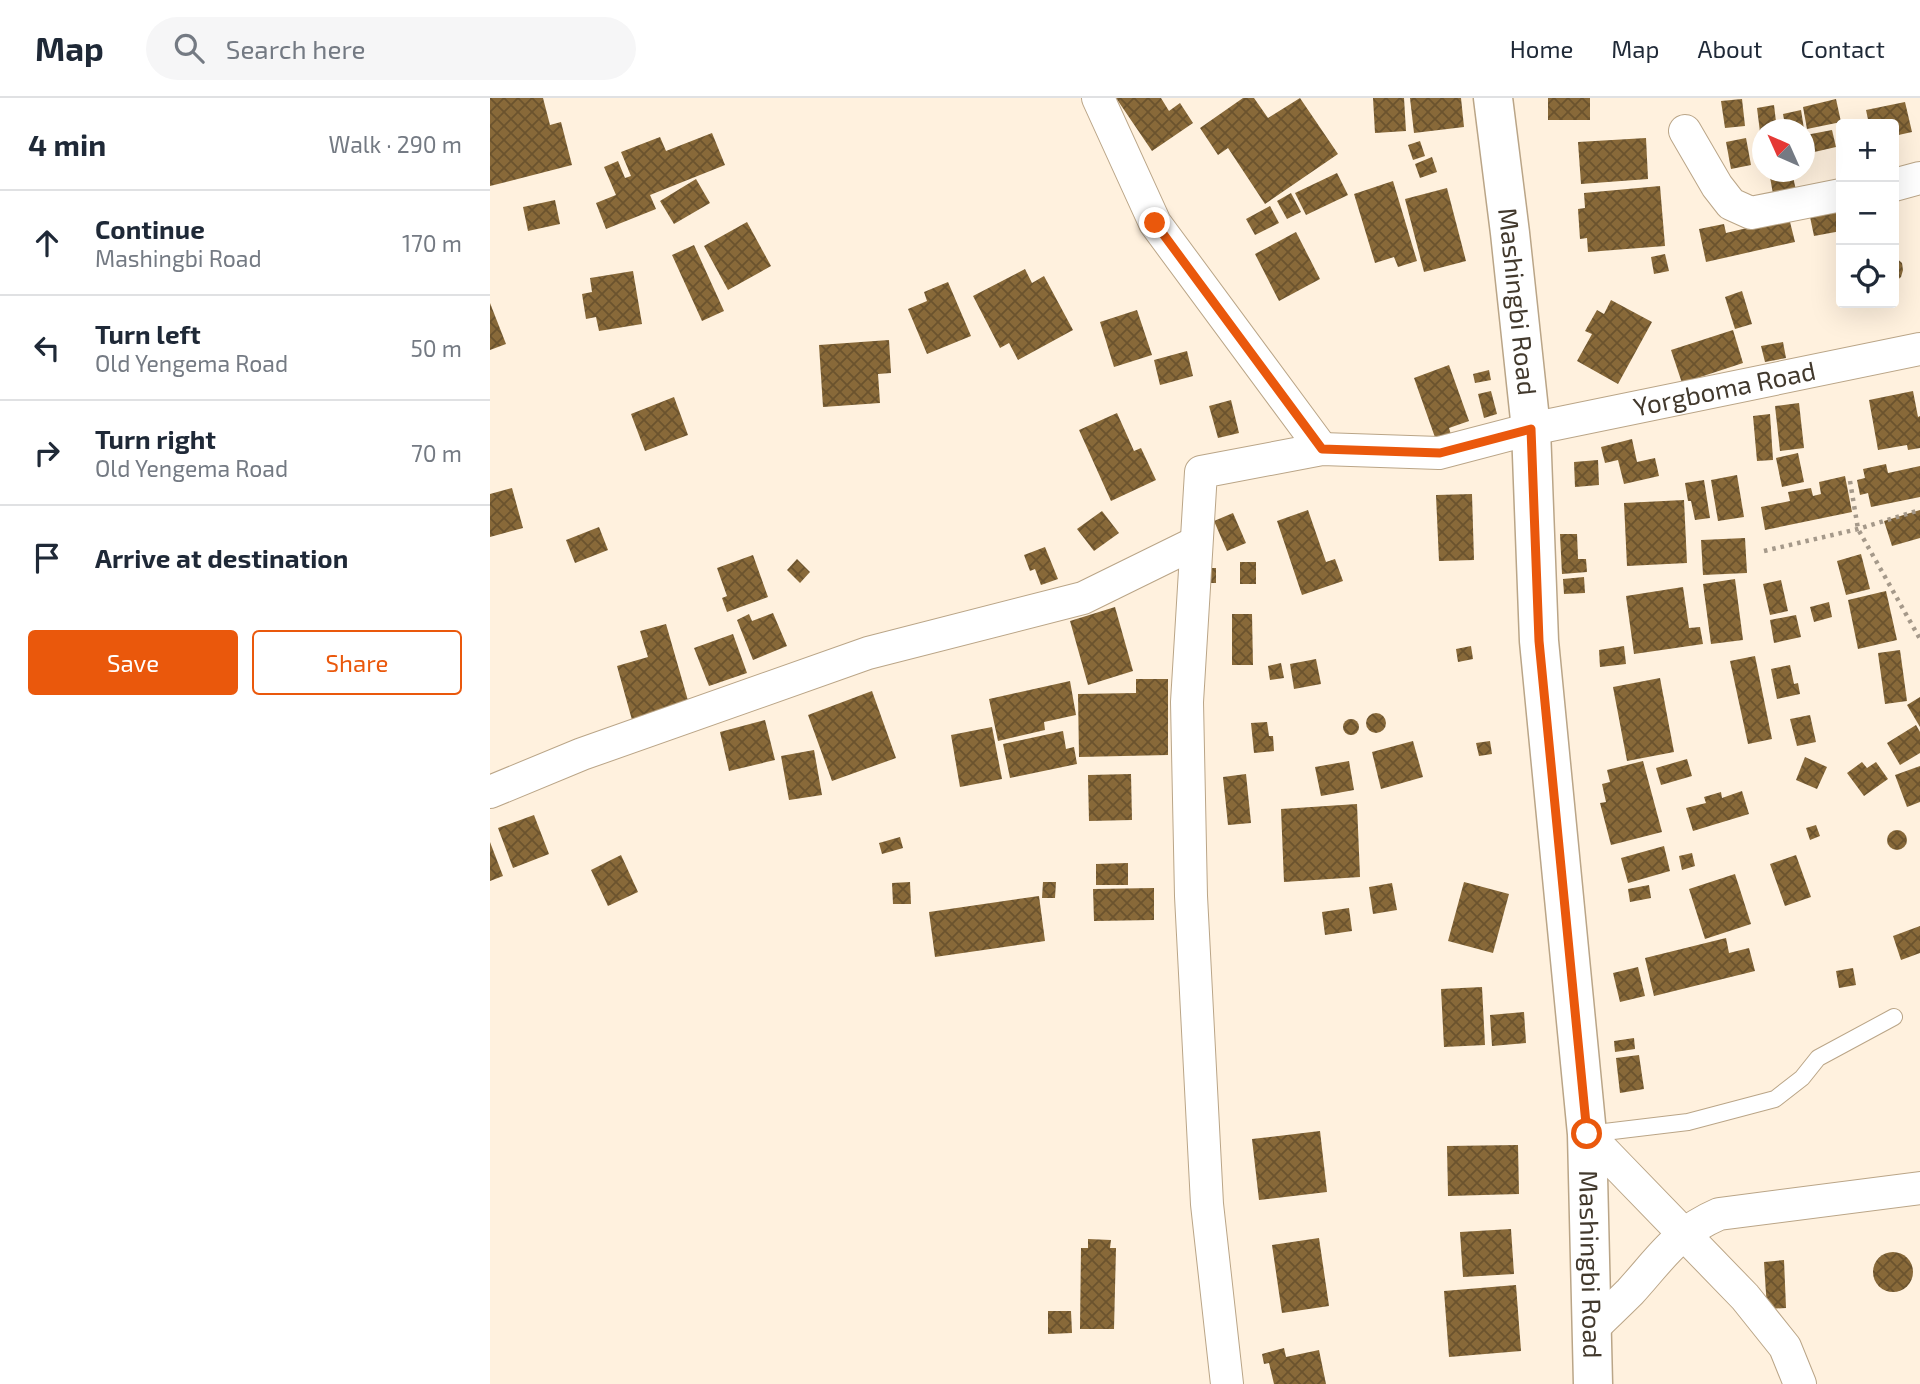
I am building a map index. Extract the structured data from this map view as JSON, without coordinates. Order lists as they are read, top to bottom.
{
  "streets": {
    "main road": ["Mashingbi Road"],
    "street": ["Yorgboma Road"]
  },
  "crossings": [
    ["Mashingbi Road", "Yorgboma Road"]
  ],
  "north": "top left",
  "page": {
    "header": "Map",
    "search": "Search here",
    "nav": [
      "Home",
      "Map",
      "About",
      "Contact"
    ],
    "heading": ["4 min", "Walk · 290 m"],
    "map_buttons": ["+", "−"],
    "list": [
      ["Continue", "Mashingbi Road", "170 m"],
      ["Turn left", "Old Yengema Road", "50 m"],
      ["Turn right", "Old Yengema Road", "70 m"],
      "Arrive at destination"
    ],
    "buttons": ["Save", "Share"]
  }
}
